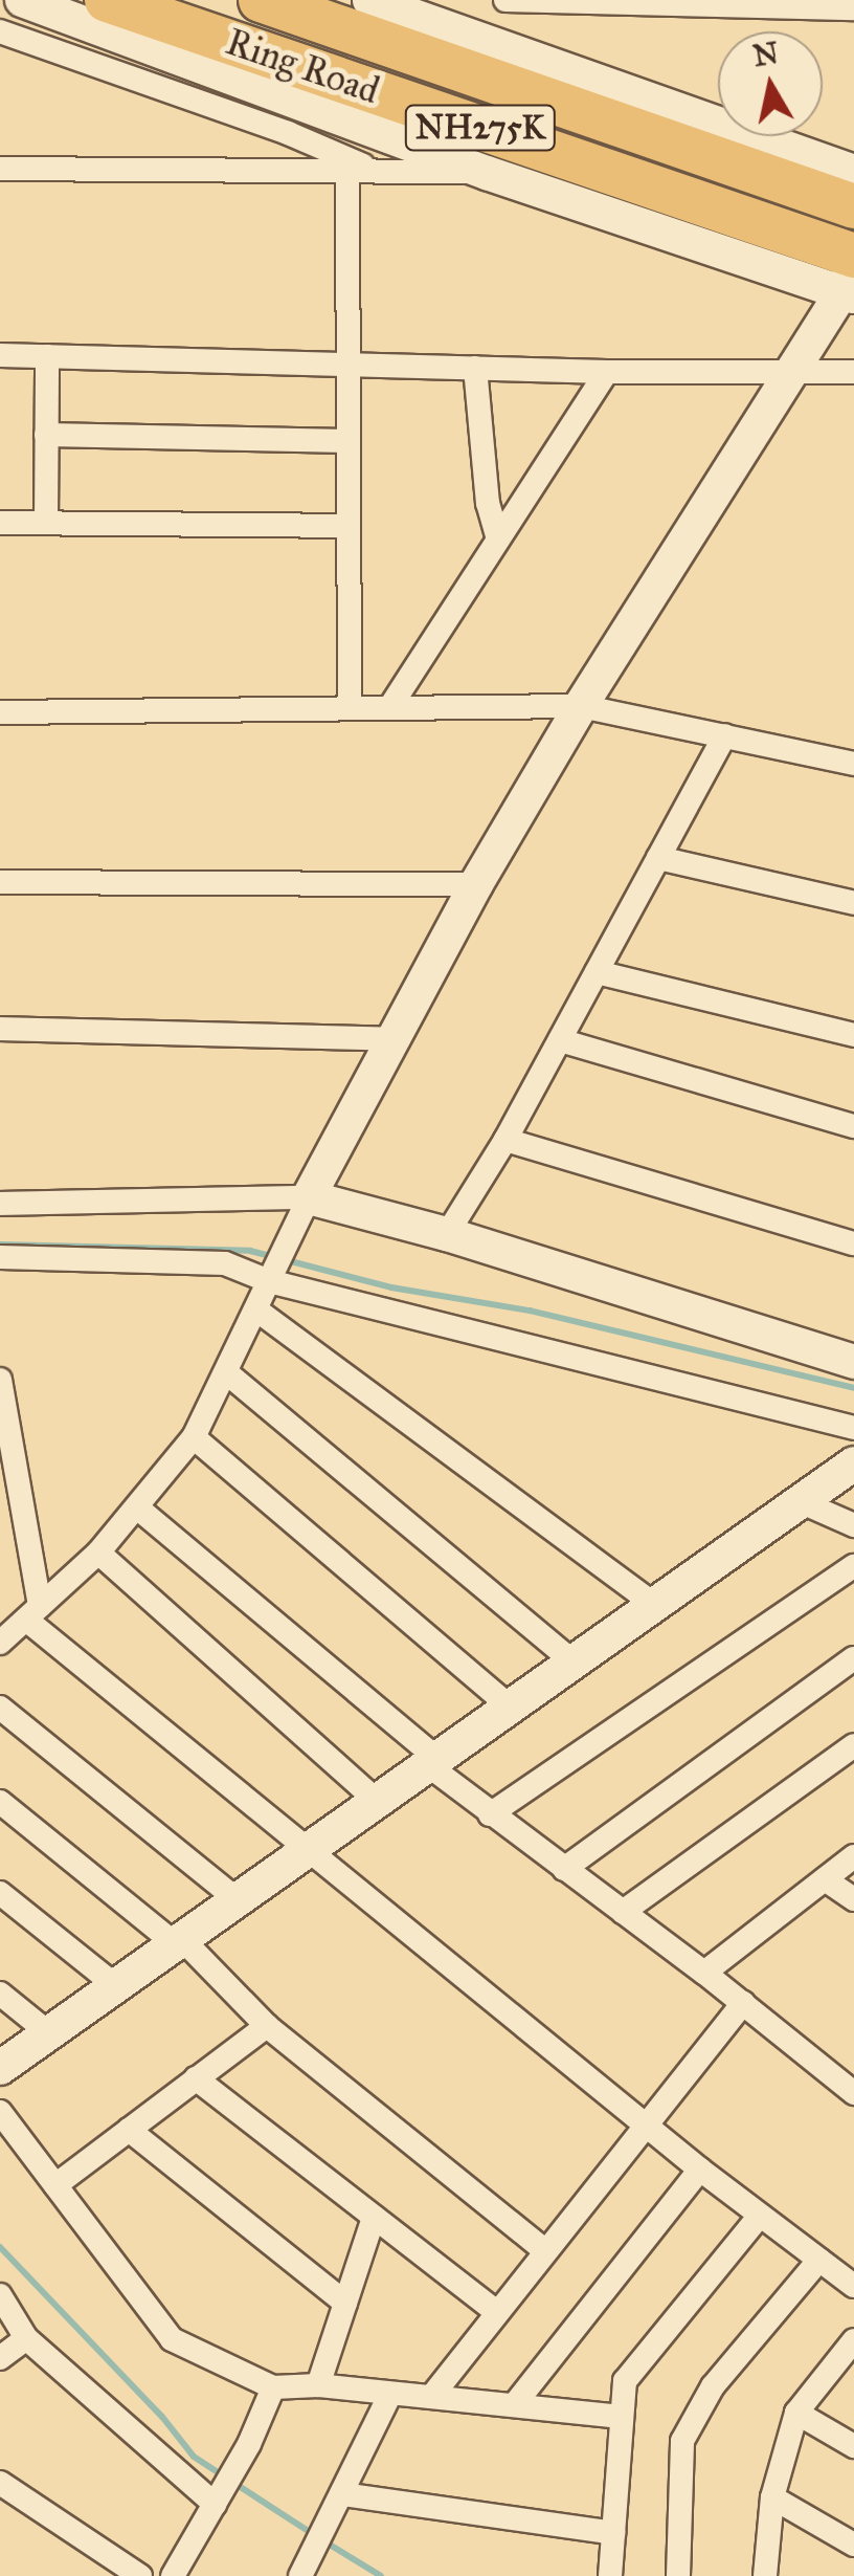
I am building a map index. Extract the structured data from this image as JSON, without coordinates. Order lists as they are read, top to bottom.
{
  "streets": {
    "highway": ["Ring Road", "NH275K"]
  },
  "north": "top"
}
